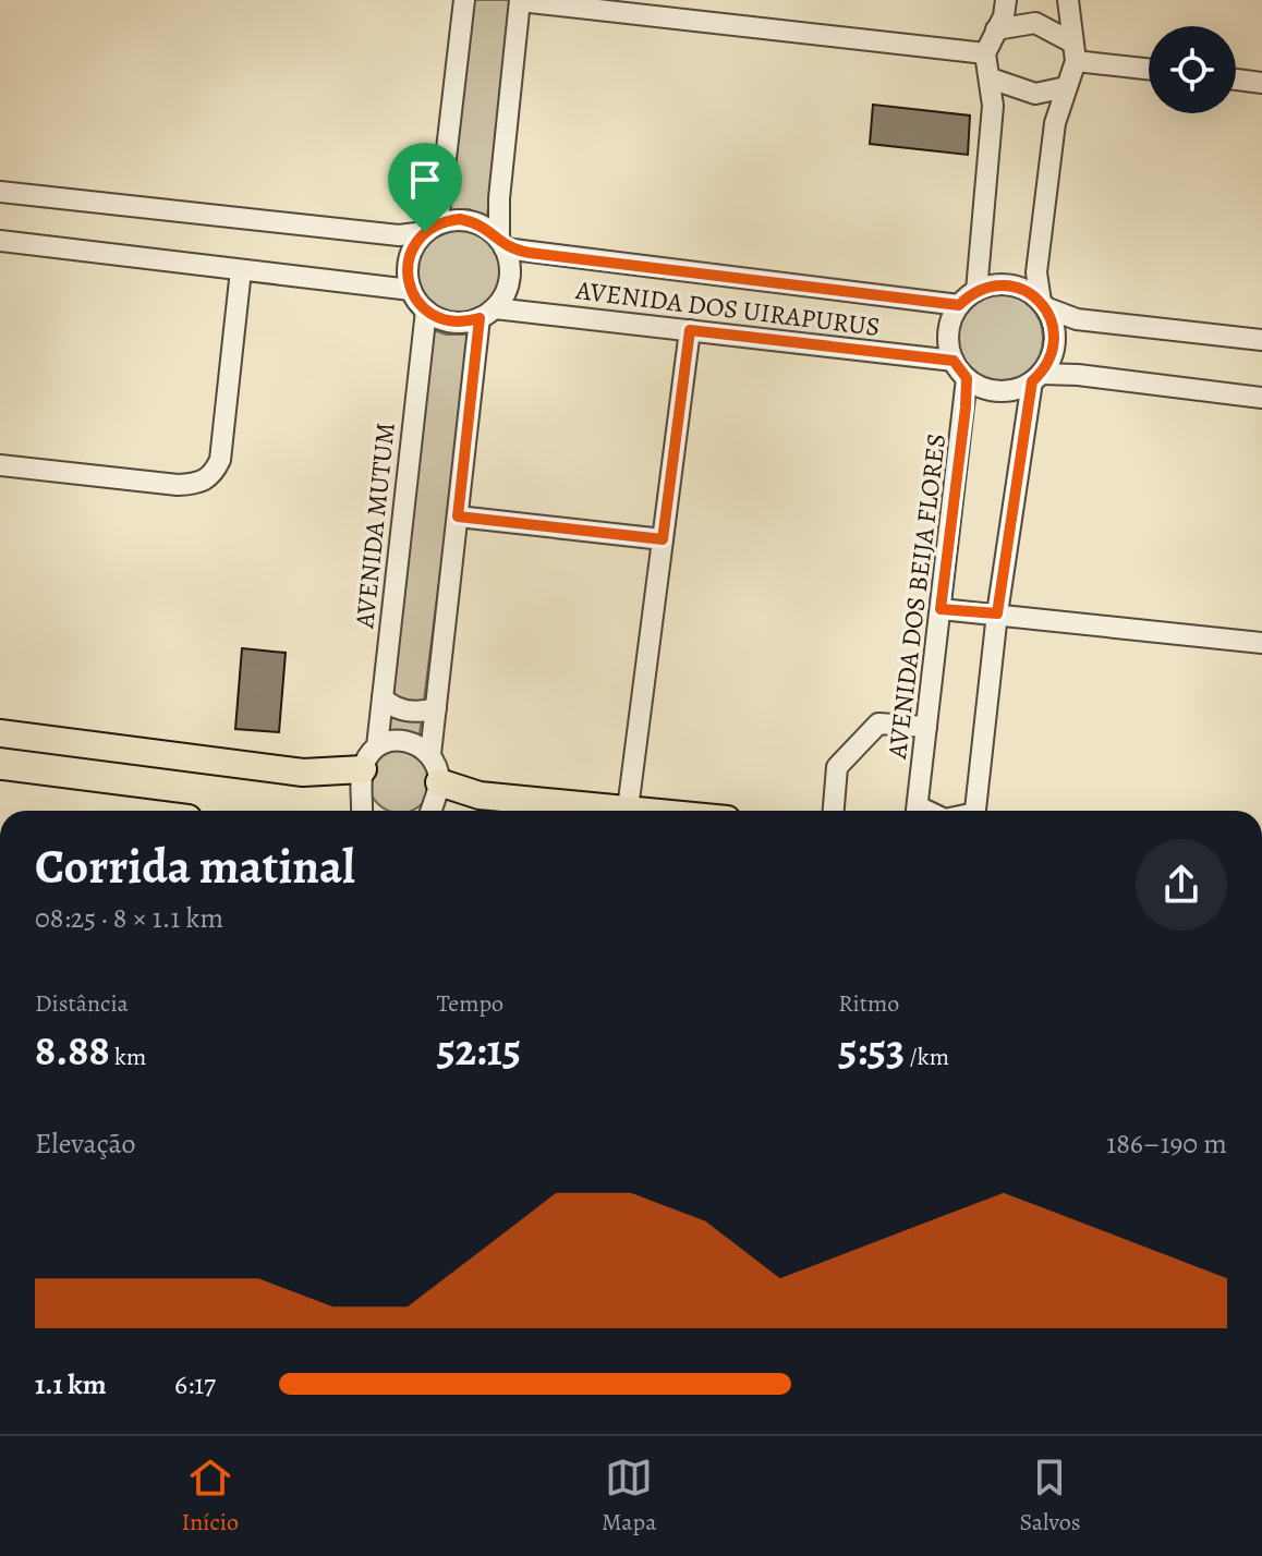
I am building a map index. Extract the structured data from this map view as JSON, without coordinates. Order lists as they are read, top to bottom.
{
  "streets": {
    "street": ["AVENIDA DOS UIRAPURUS", "AVENIDA MUTUM", "AVENIDA DOS BEIJA FLORES"]
  },
  "crossings": [
    ["AVENIDA DOS UIRAPURUS", "AVENIDA MUTUM"],
    ["AVENIDA DOS UIRAPURUS", "AVENIDA DOS BEIJA FLORES"]
  ],
  "page": {
    "heading": ["Corrida matinal", "08:25 · 8 × 1.1 km"],
    "stats": [
      ["Distância", "8.88 km"],
      ["Tempo", "52:15"],
      ["Ritmo", "5:53 /km"]
    ],
    "chart": ["Elevação", "186–190 m"],
    "list": [
      {
        "name": "1.1 km",
        "note": "6:17"
      }
    ],
    "tabs": ["Início", "Mapa", "Salvos"]
  }
}
